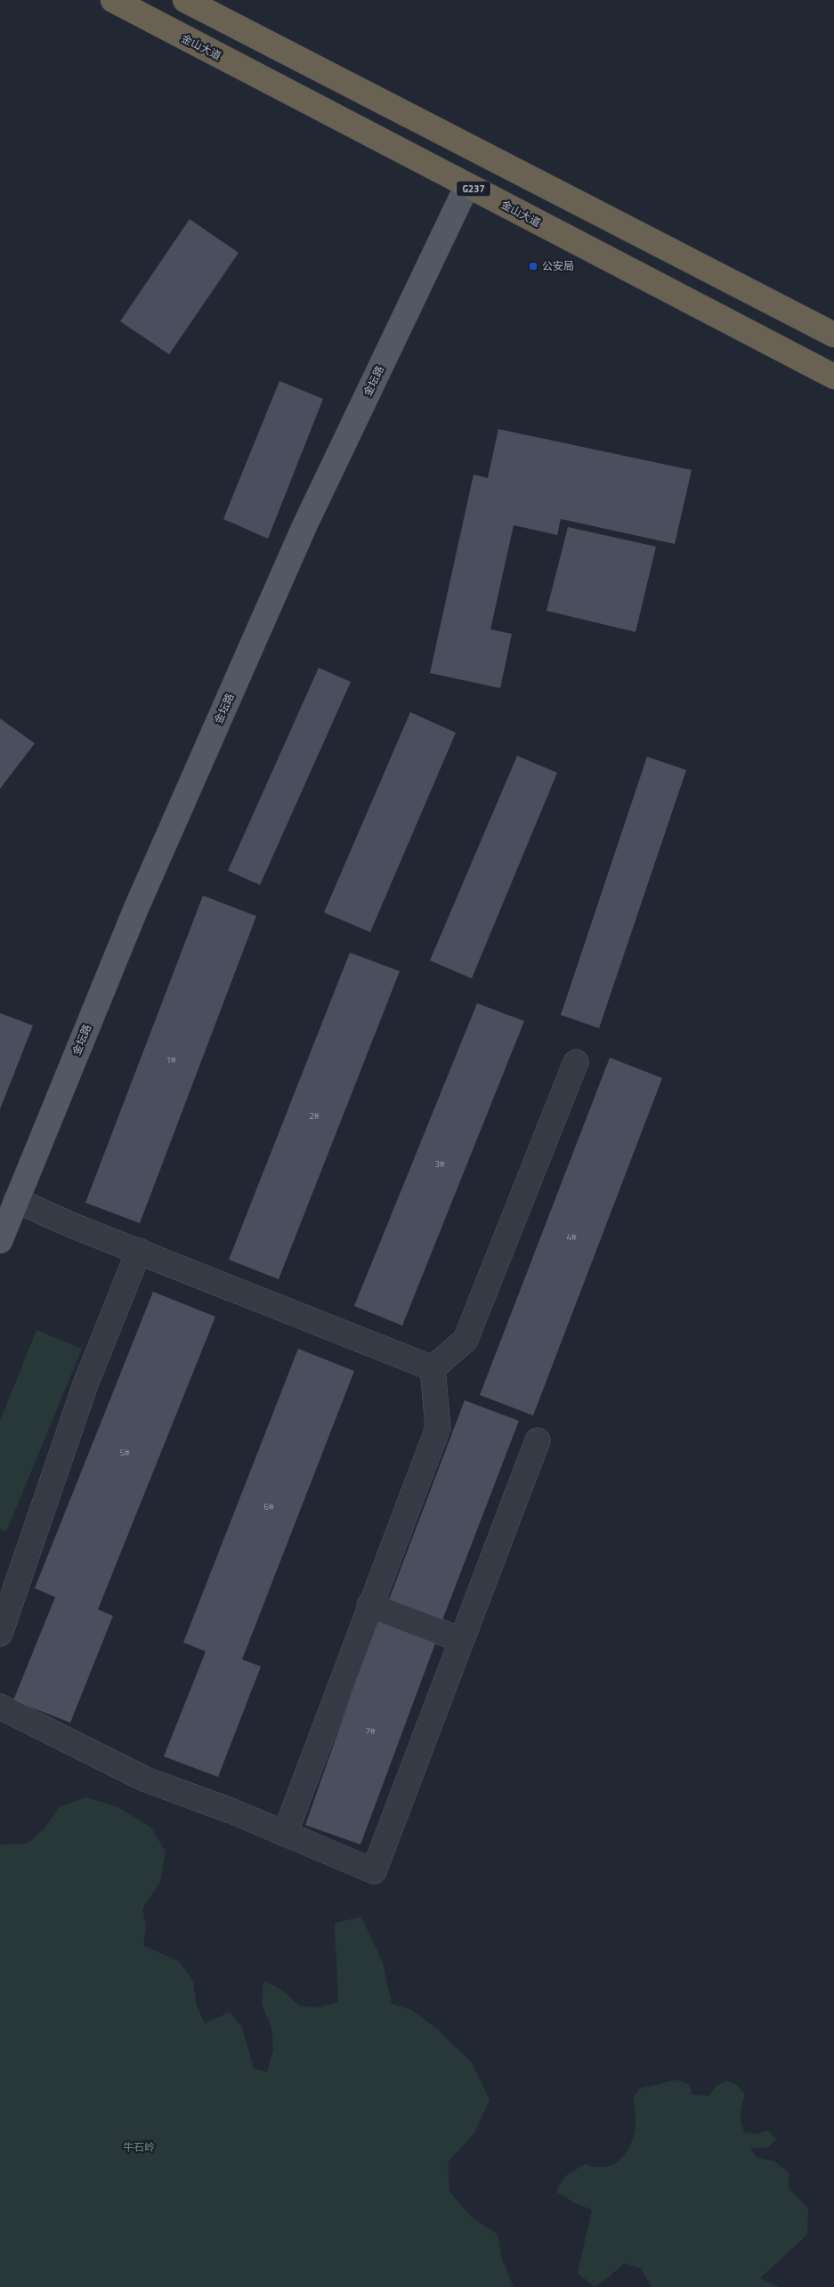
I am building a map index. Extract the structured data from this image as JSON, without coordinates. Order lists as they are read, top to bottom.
{
  "streets": {
    "highway": ["金山大道", "G237"],
    "main road": ["金坛路"]
  },
  "crossings": [
    ["金山大道", "金坛路"]
  ],
  "parks": ["牛石岭"],
  "places": {
    "transit": ["公安局"]
  },
  "house_numbers": [
    "1#",
    "2#",
    "3#",
    "4#",
    "5#",
    "6#",
    "7#"
  ]
}
